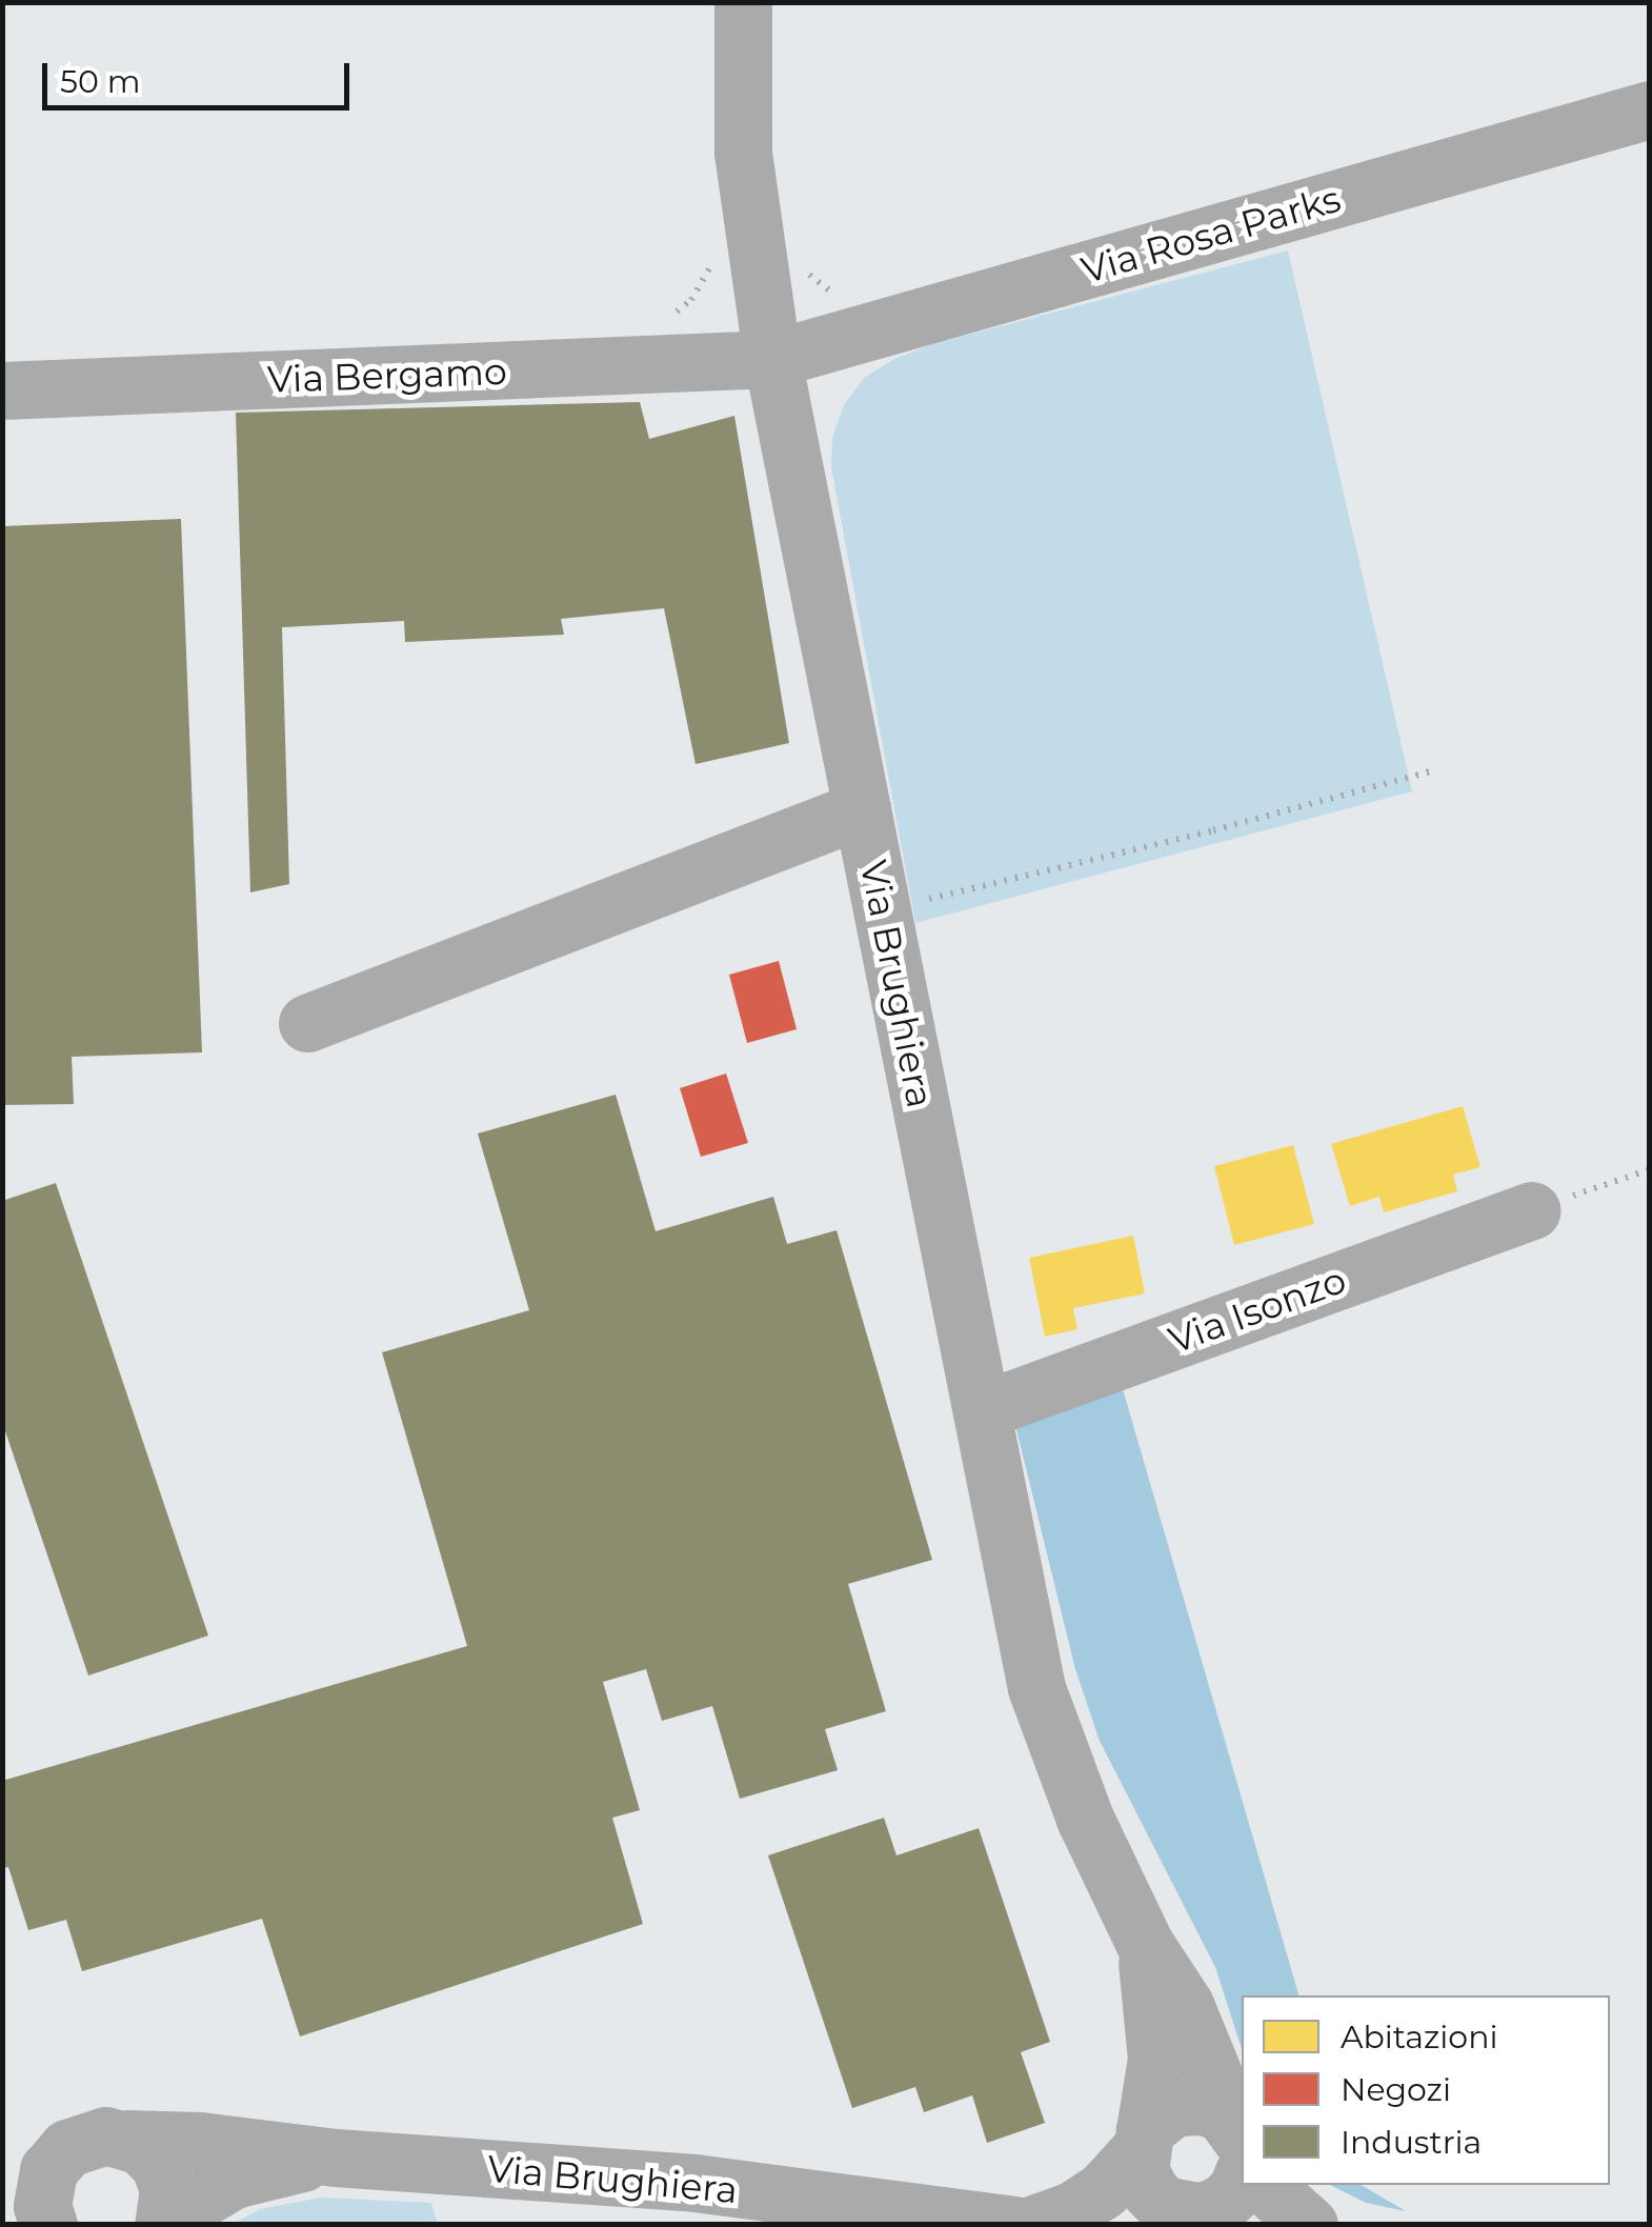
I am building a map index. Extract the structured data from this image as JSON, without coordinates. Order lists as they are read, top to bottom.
{
  "streets": {
    "street": [
      "Via Rosa Parks",
      "Via Bergamo",
      "Via Brughiera",
      "Via Isonzo"
    ]
  },
  "crossings": [
    ["Via Rosa Parks", "Via Bergamo"],
    ["Via Rosa Parks", "Via Brughiera"],
    ["Via Bergamo", "Via Brughiera"],
    ["Via Brughiera", "Via Isonzo"]
  ],
  "legend": ["Abitazioni", "Negozi", "Industria"],
  "scale_bar": "50 m"
}
